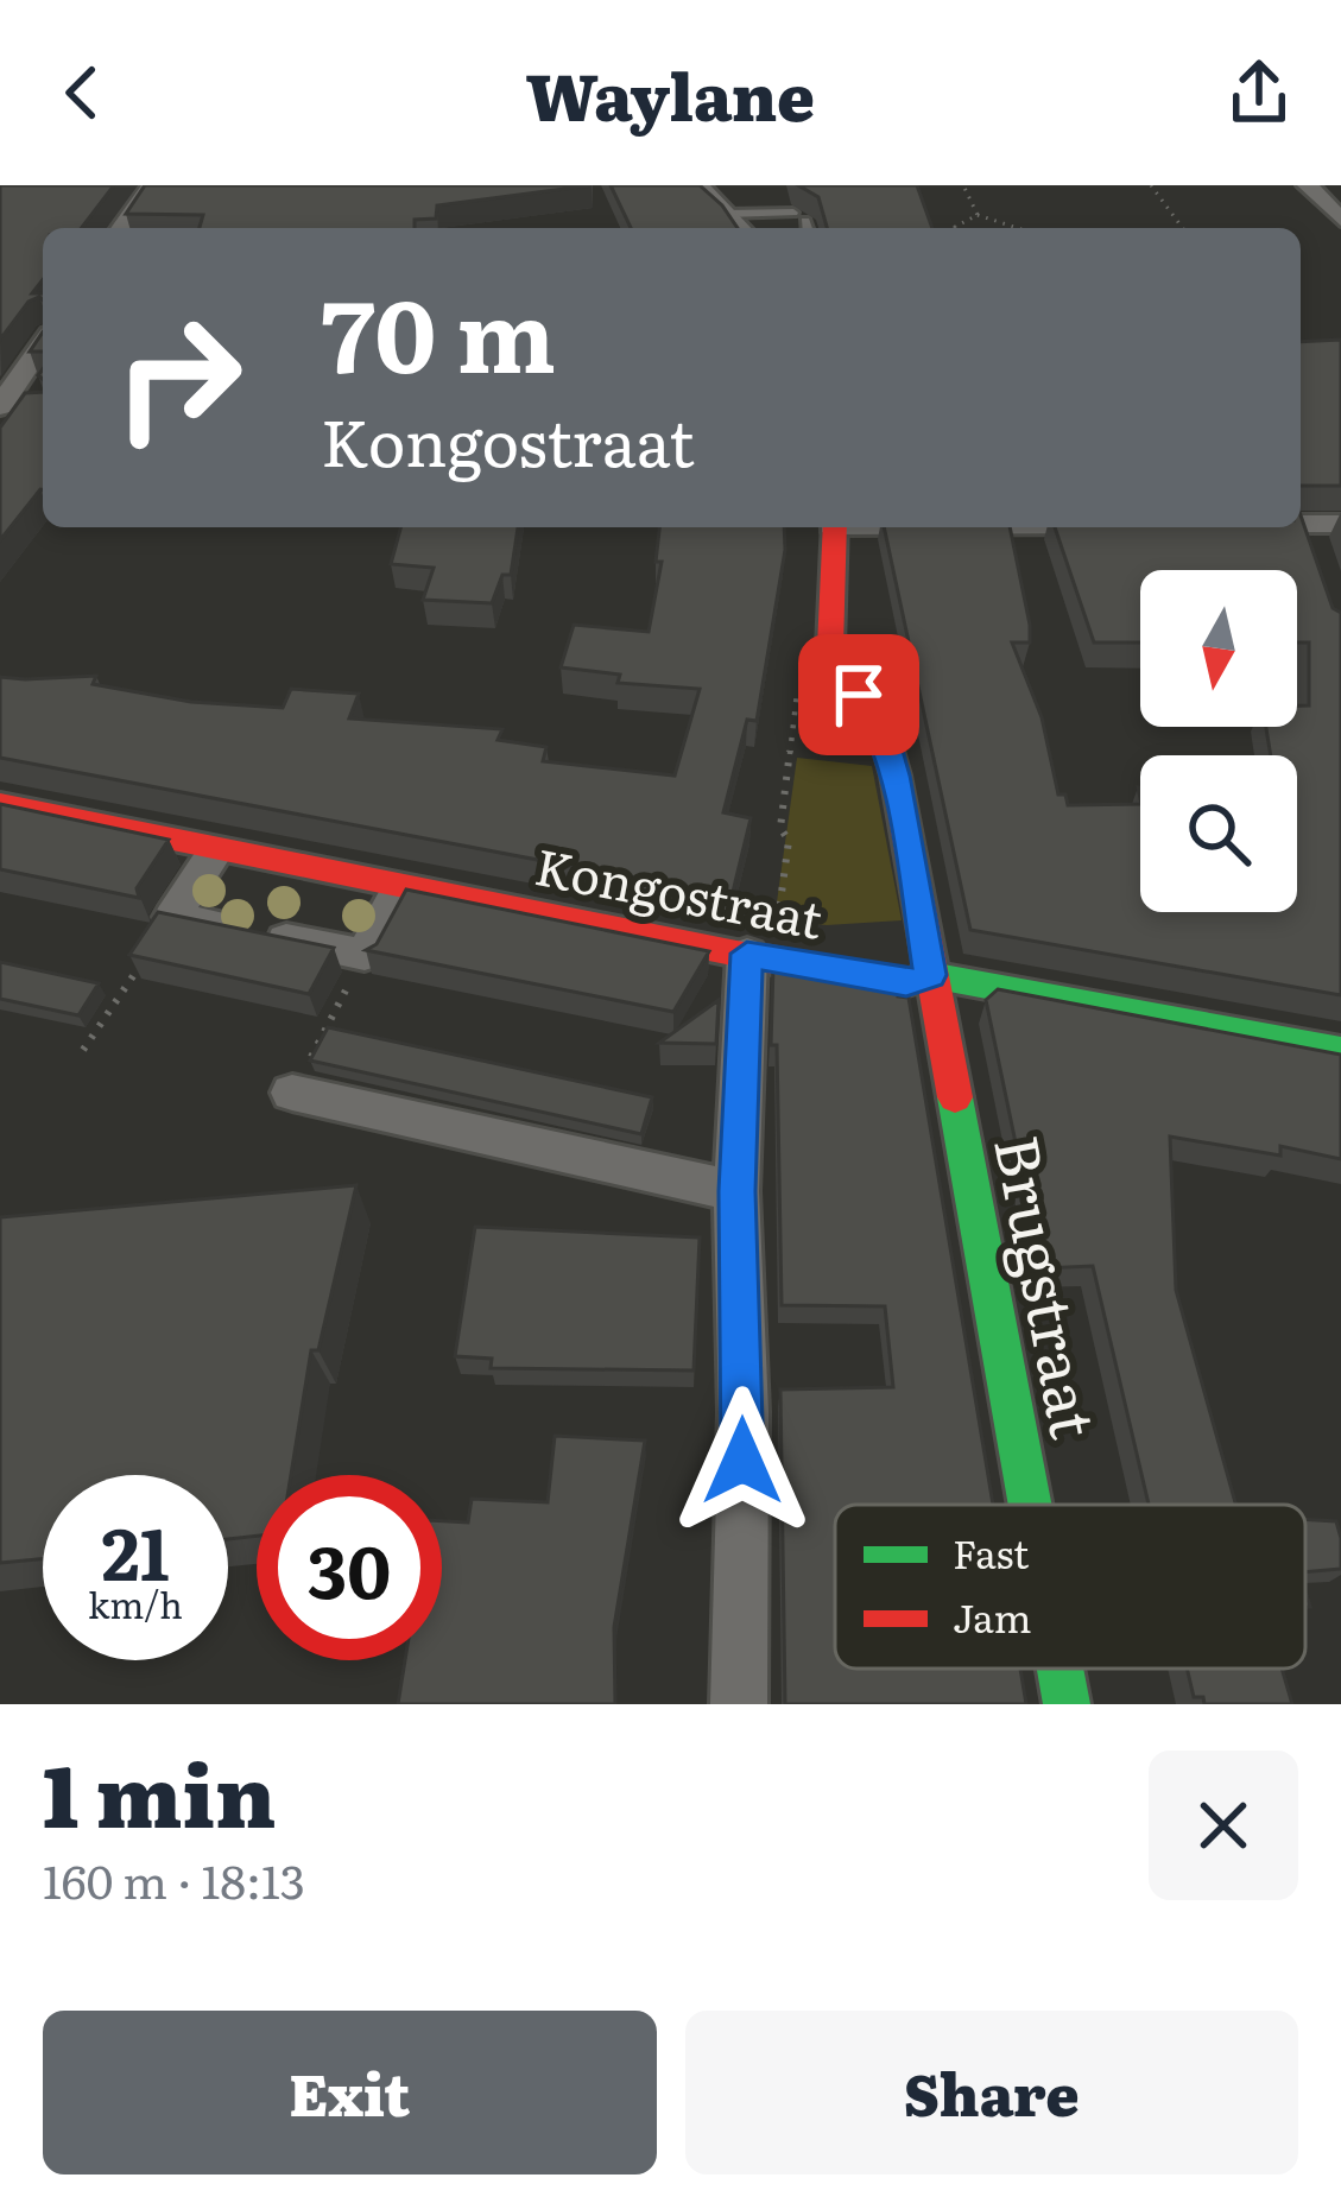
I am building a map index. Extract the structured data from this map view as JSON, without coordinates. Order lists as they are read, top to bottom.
{
  "streets": {
    "street": ["Kongostraat", "Brugstraat"]
  },
  "crossings": [
    ["Kongostraat", "Brugstraat"]
  ],
  "legend": ["Fast", "Jam"],
  "north": "bottom",
  "page": {
    "header": "Waylane",
    "turn": ["70 m", "Kongostraat"],
    "speed": "21 km/h",
    "limit": "30",
    "heading": ["1 min", "160 m · 18:13"],
    "buttons": ["Exit", "Share"]
  }
}
